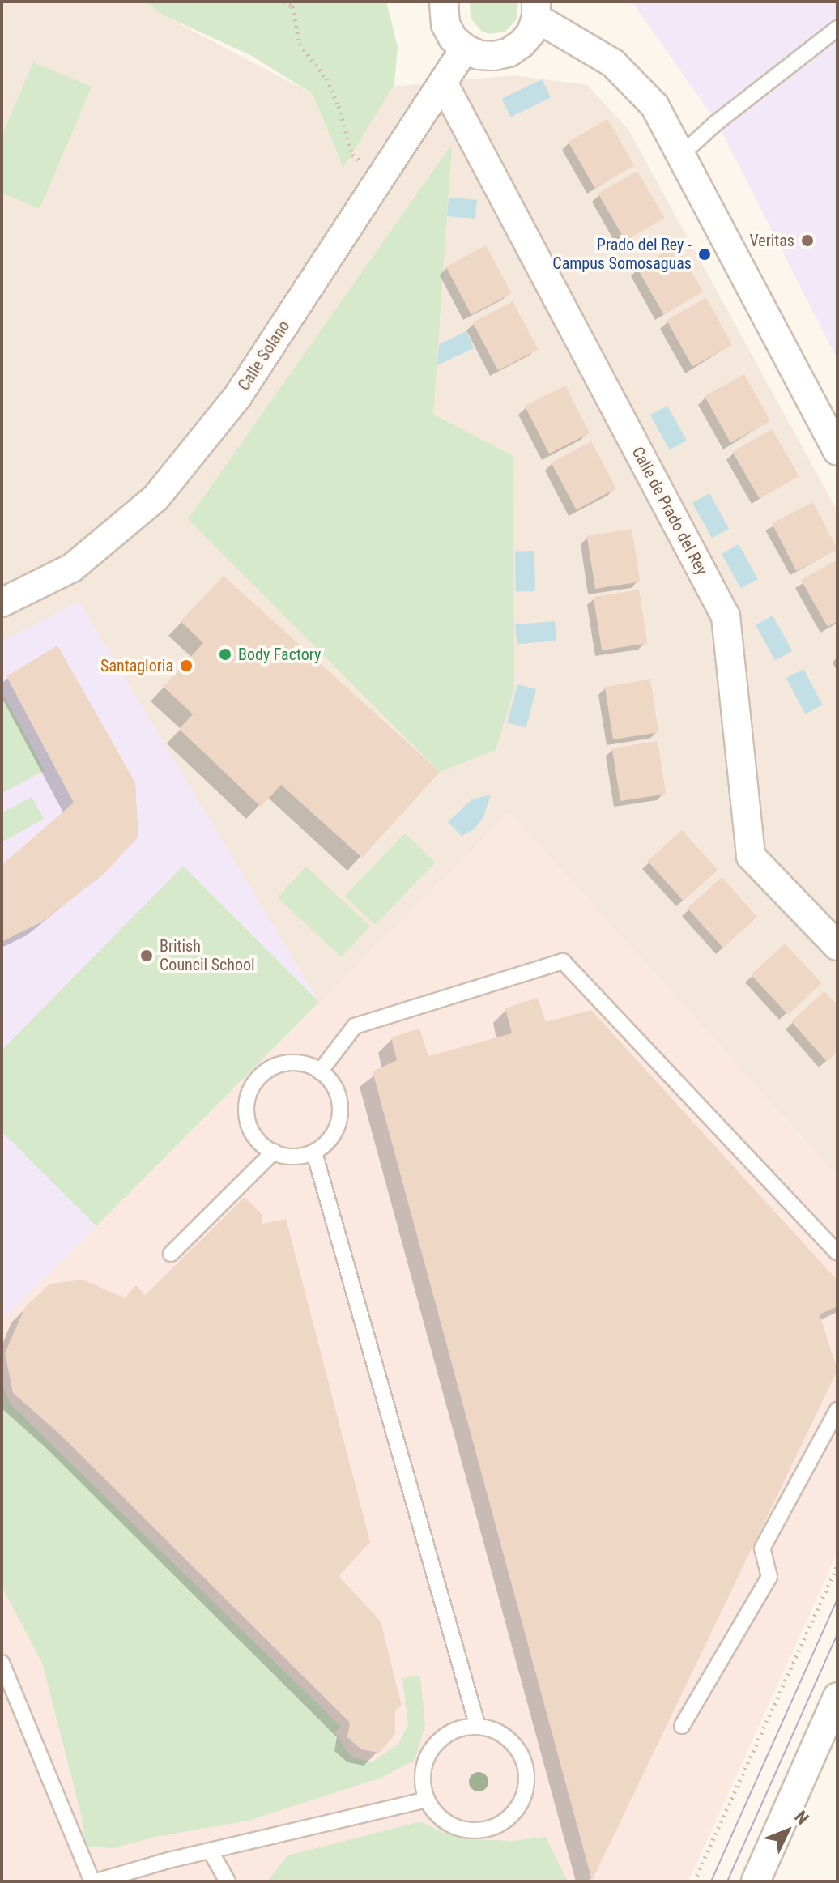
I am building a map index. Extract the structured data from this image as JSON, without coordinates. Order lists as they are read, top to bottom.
{
  "streets": {
    "street": ["Calle Solano", "Calle de Prado del Rey"]
  },
  "crossings": [
    ["Calle Solano", "Calle de Prado del Rey"]
  ],
  "places": [
    "Veritas",
    "Prado del Rey - Campus Somosaguas",
    "Body Factory",
    "Santagloria",
    "British Council School"
  ],
  "north": "top right"
}
